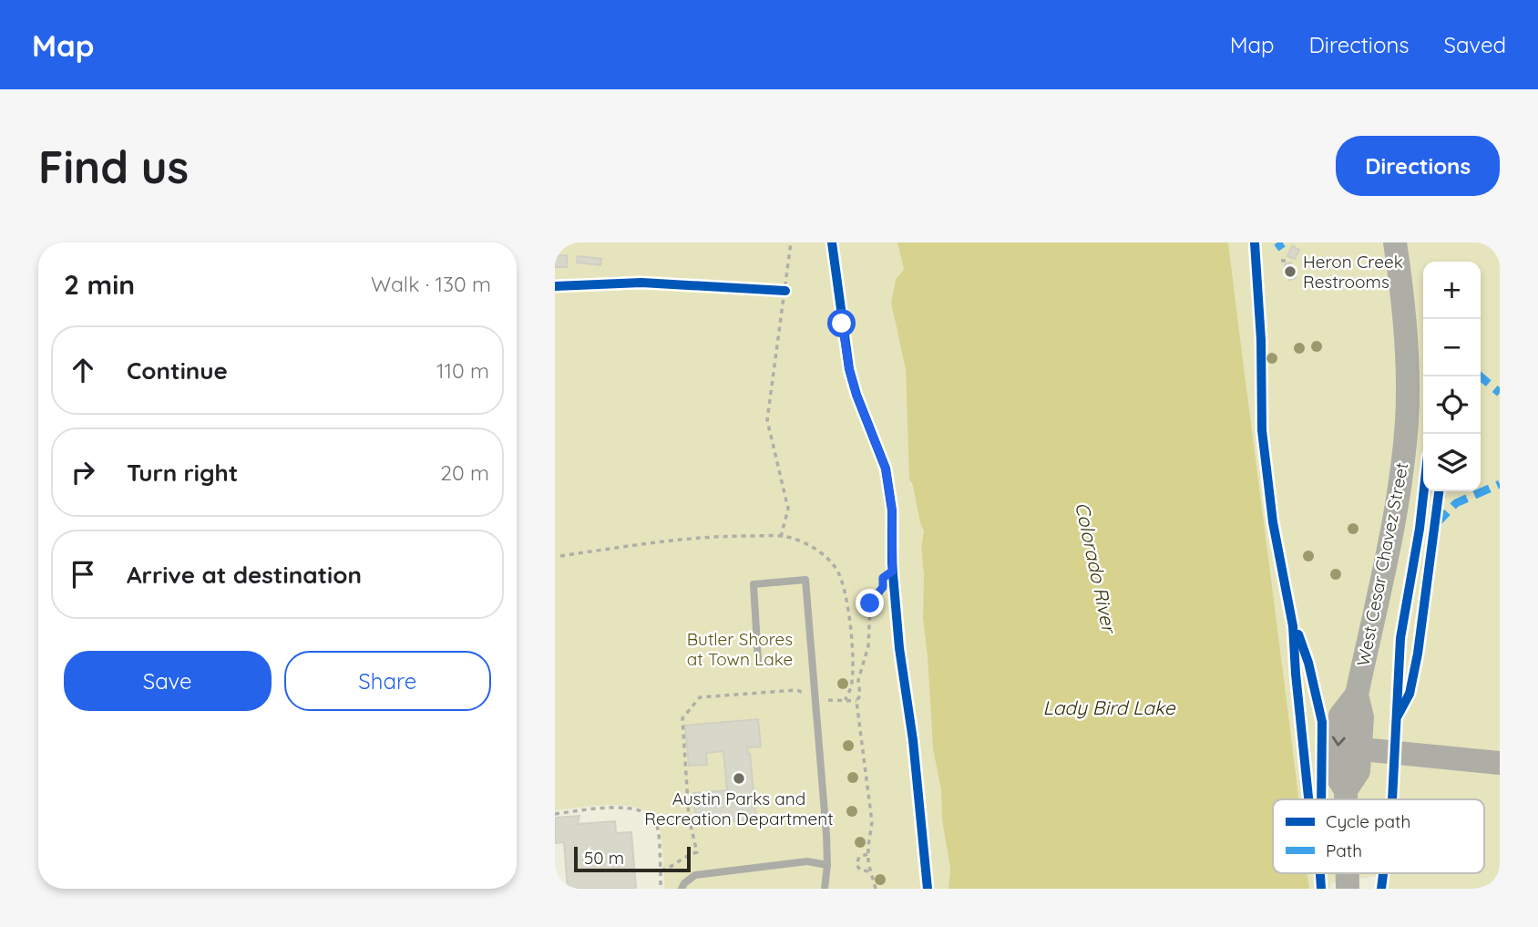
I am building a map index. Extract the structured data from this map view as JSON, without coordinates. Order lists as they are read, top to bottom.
{
  "streets": {
    "main road": ["West Cesar Chavez Street"]
  },
  "water": ["Colorado River", "Lady Bird Lake"],
  "parks": ["Butler Shores at Town Lake"],
  "places": ["Heron Creek Restrooms", "Austin Parks and Recreation Department"],
  "legend": ["Cycle path", "Path"],
  "scale_bar": "50 m",
  "page": {
    "header": "Map",
    "nav": ["Map", "Directions", "Saved"],
    "buttons": [
      "Directions",
      ["Save", "Share"]
    ],
    "title": "Find us",
    "heading": ["2 min", "Walk · 130 m"],
    "map_buttons": ["+", "−"],
    "list": [
      ["Continue", "110 m"],
      ["Turn right", "20 m"],
      "Arrive at destination"
    ],
    "scale": "50 m"
  }
}
